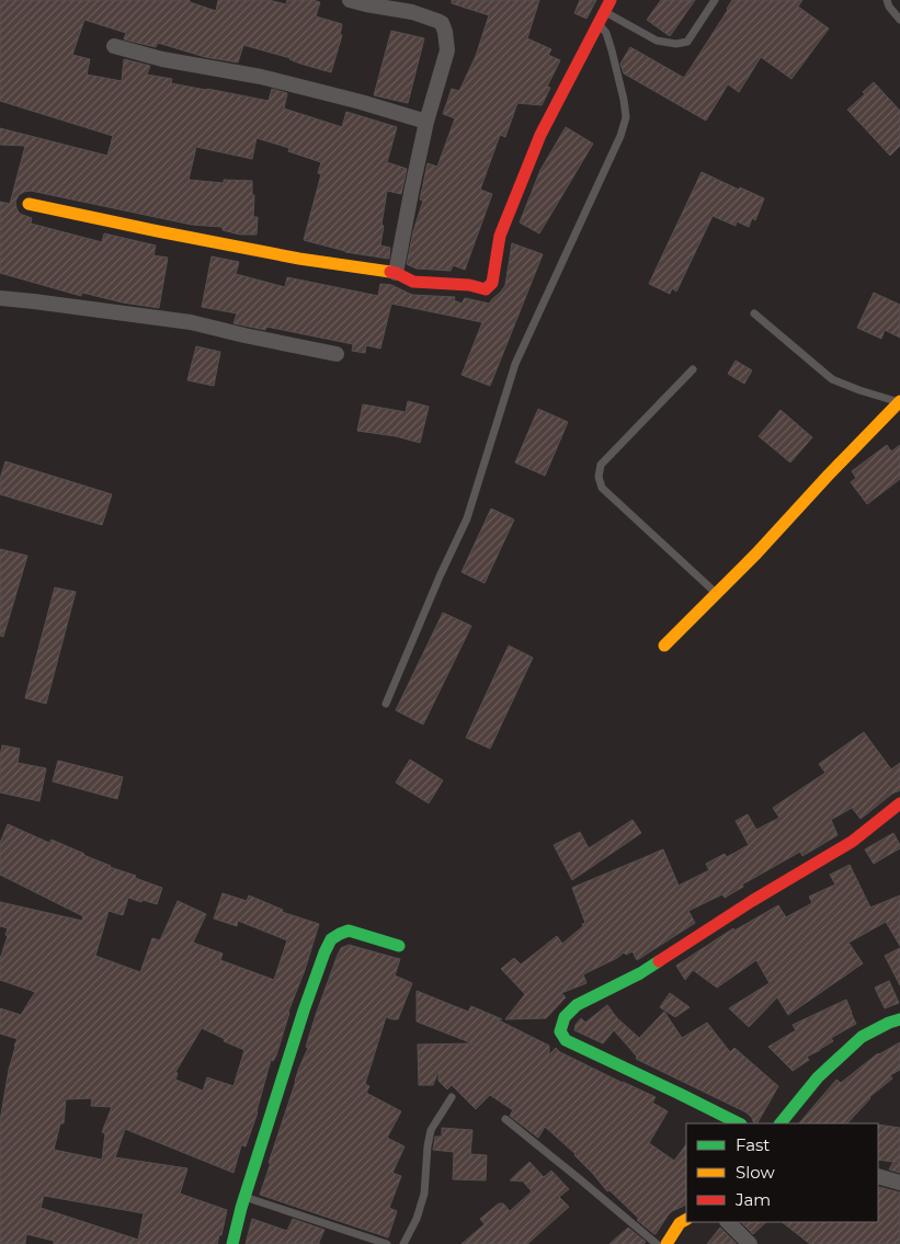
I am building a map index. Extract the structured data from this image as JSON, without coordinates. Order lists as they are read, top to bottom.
{
  "legend": ["Fast", "Slow", "Jam"]
}
